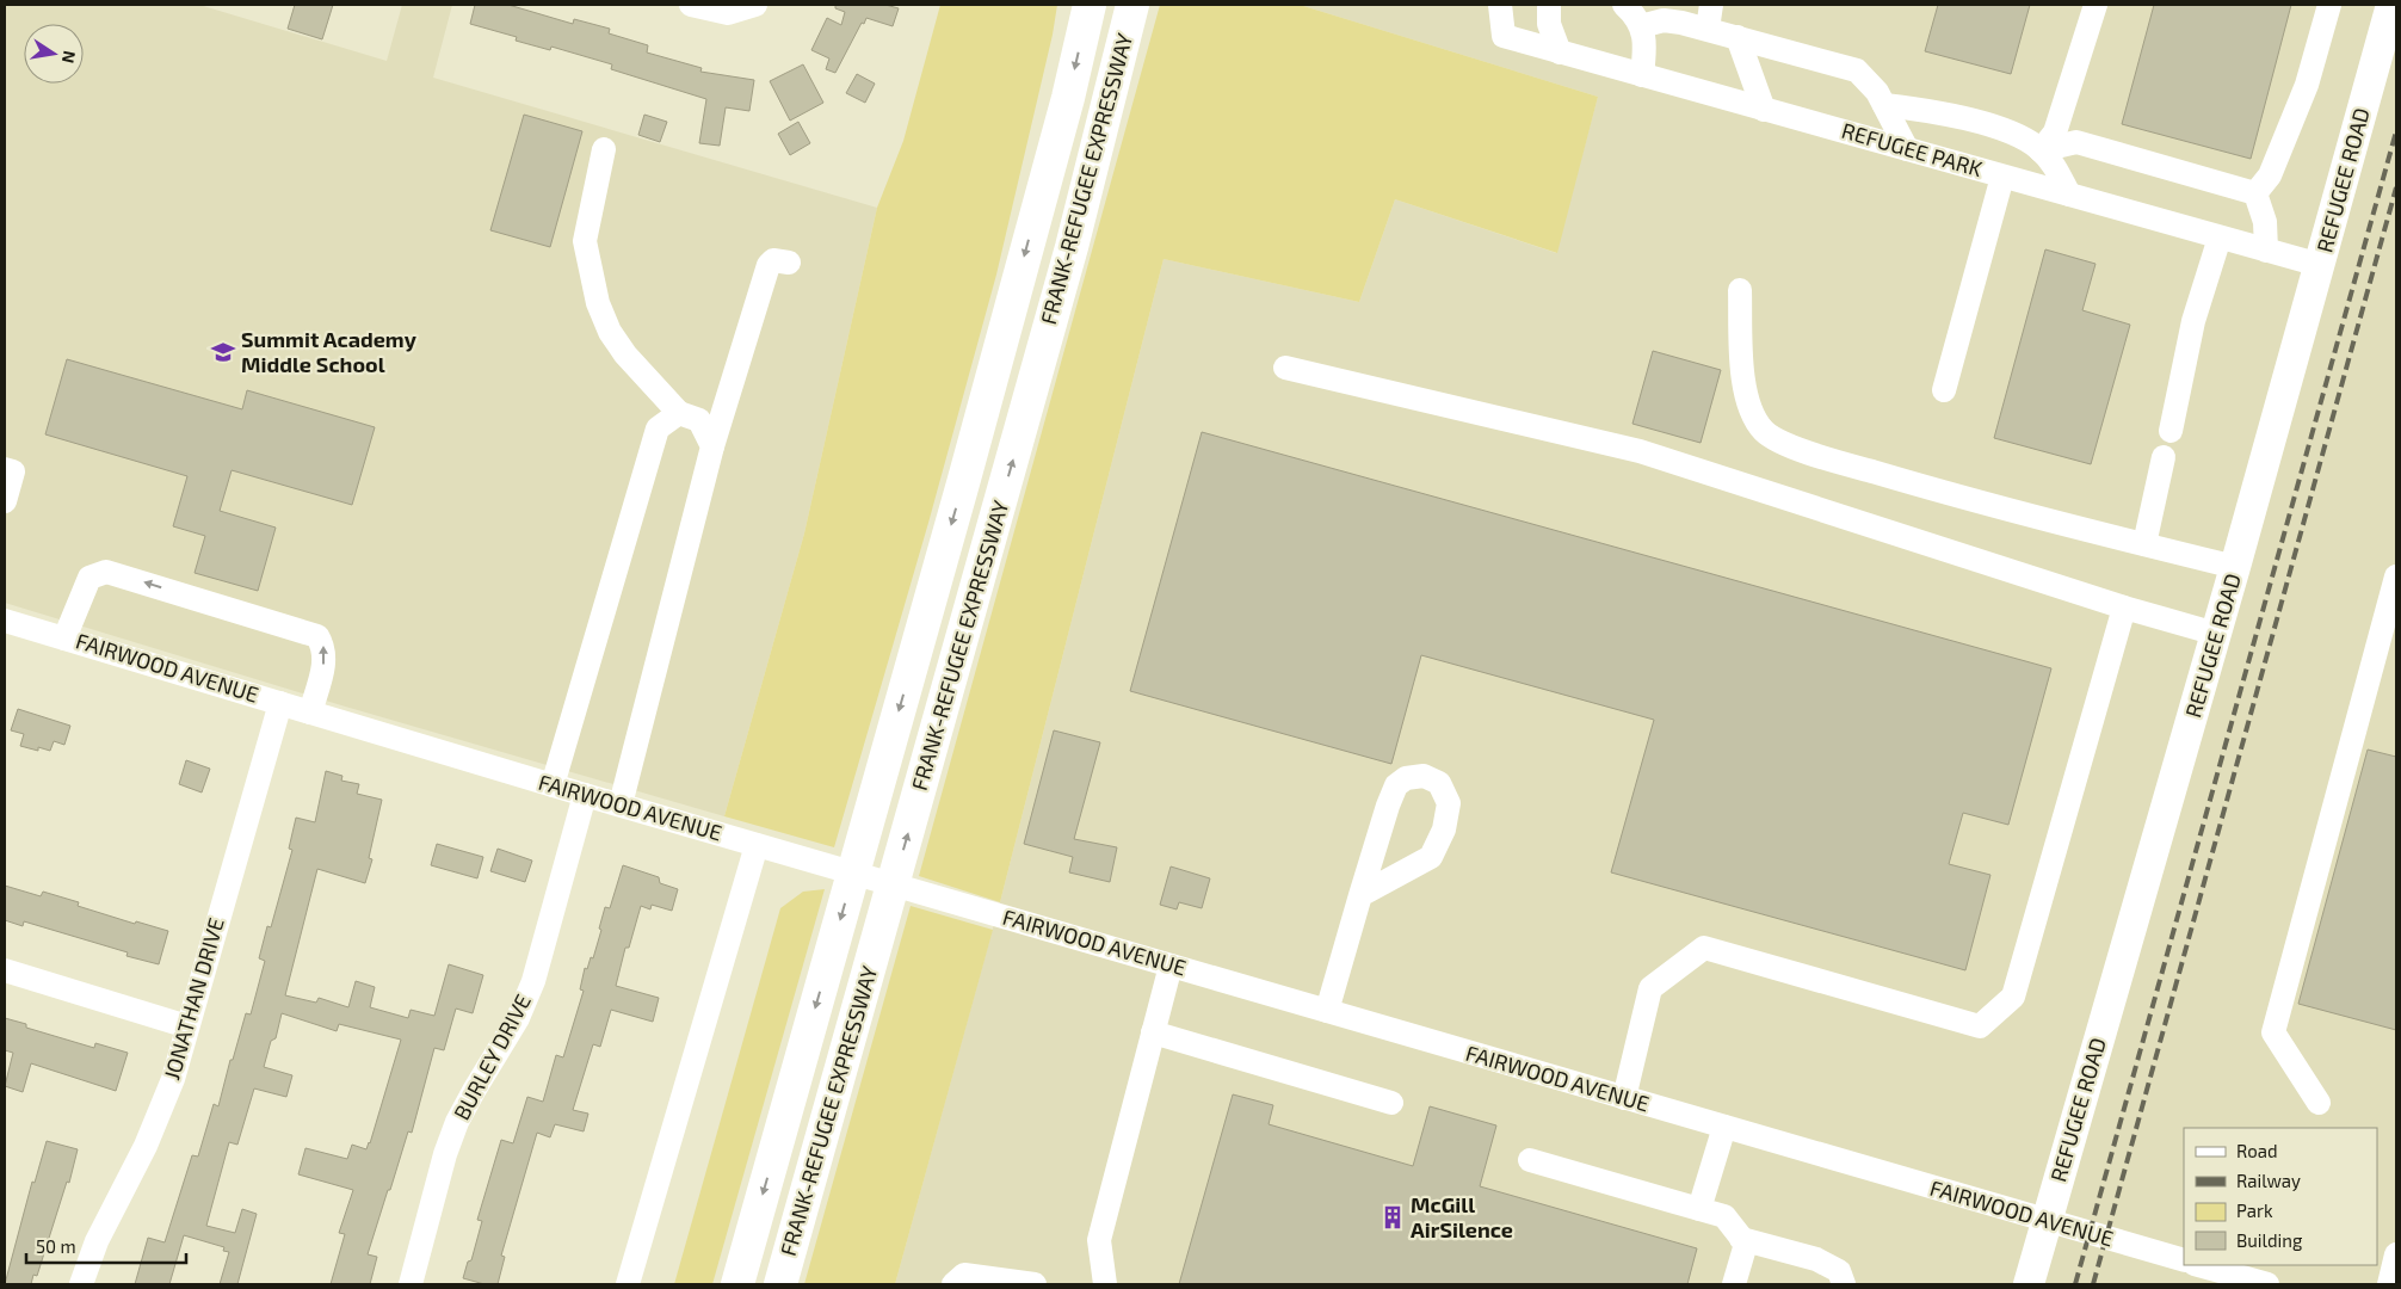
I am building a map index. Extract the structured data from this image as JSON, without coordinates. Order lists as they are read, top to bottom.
{
  "streets": {
    "highway": ["FRANK-REFUGEE EXPRESSWAY"],
    "main road": ["REFUGEE ROAD"],
    "street": [
      "REFUGEE PARK",
      "FAIRWOOD AVENUE",
      "JONATHAN DRIVE",
      "BURLEY DRIVE"
    ]
  },
  "crossings": [
    ["REFUGEE PARK", "REFUGEE ROAD"],
    ["REFUGEE ROAD", "FAIRWOOD AVENUE"],
    ["FAIRWOOD AVENUE", "JONATHAN DRIVE"],
    ["FAIRWOOD AVENUE", "BURLEY DRIVE"]
  ],
  "places": {
    "school or university": ["Summit Academy Middle School"],
    "building": ["McGill AirSilence"]
  },
  "legend": [
    "Road",
    "Railway",
    "Park",
    "Building"
  ],
  "scale_bar": "50 m",
  "north": "right"
}
